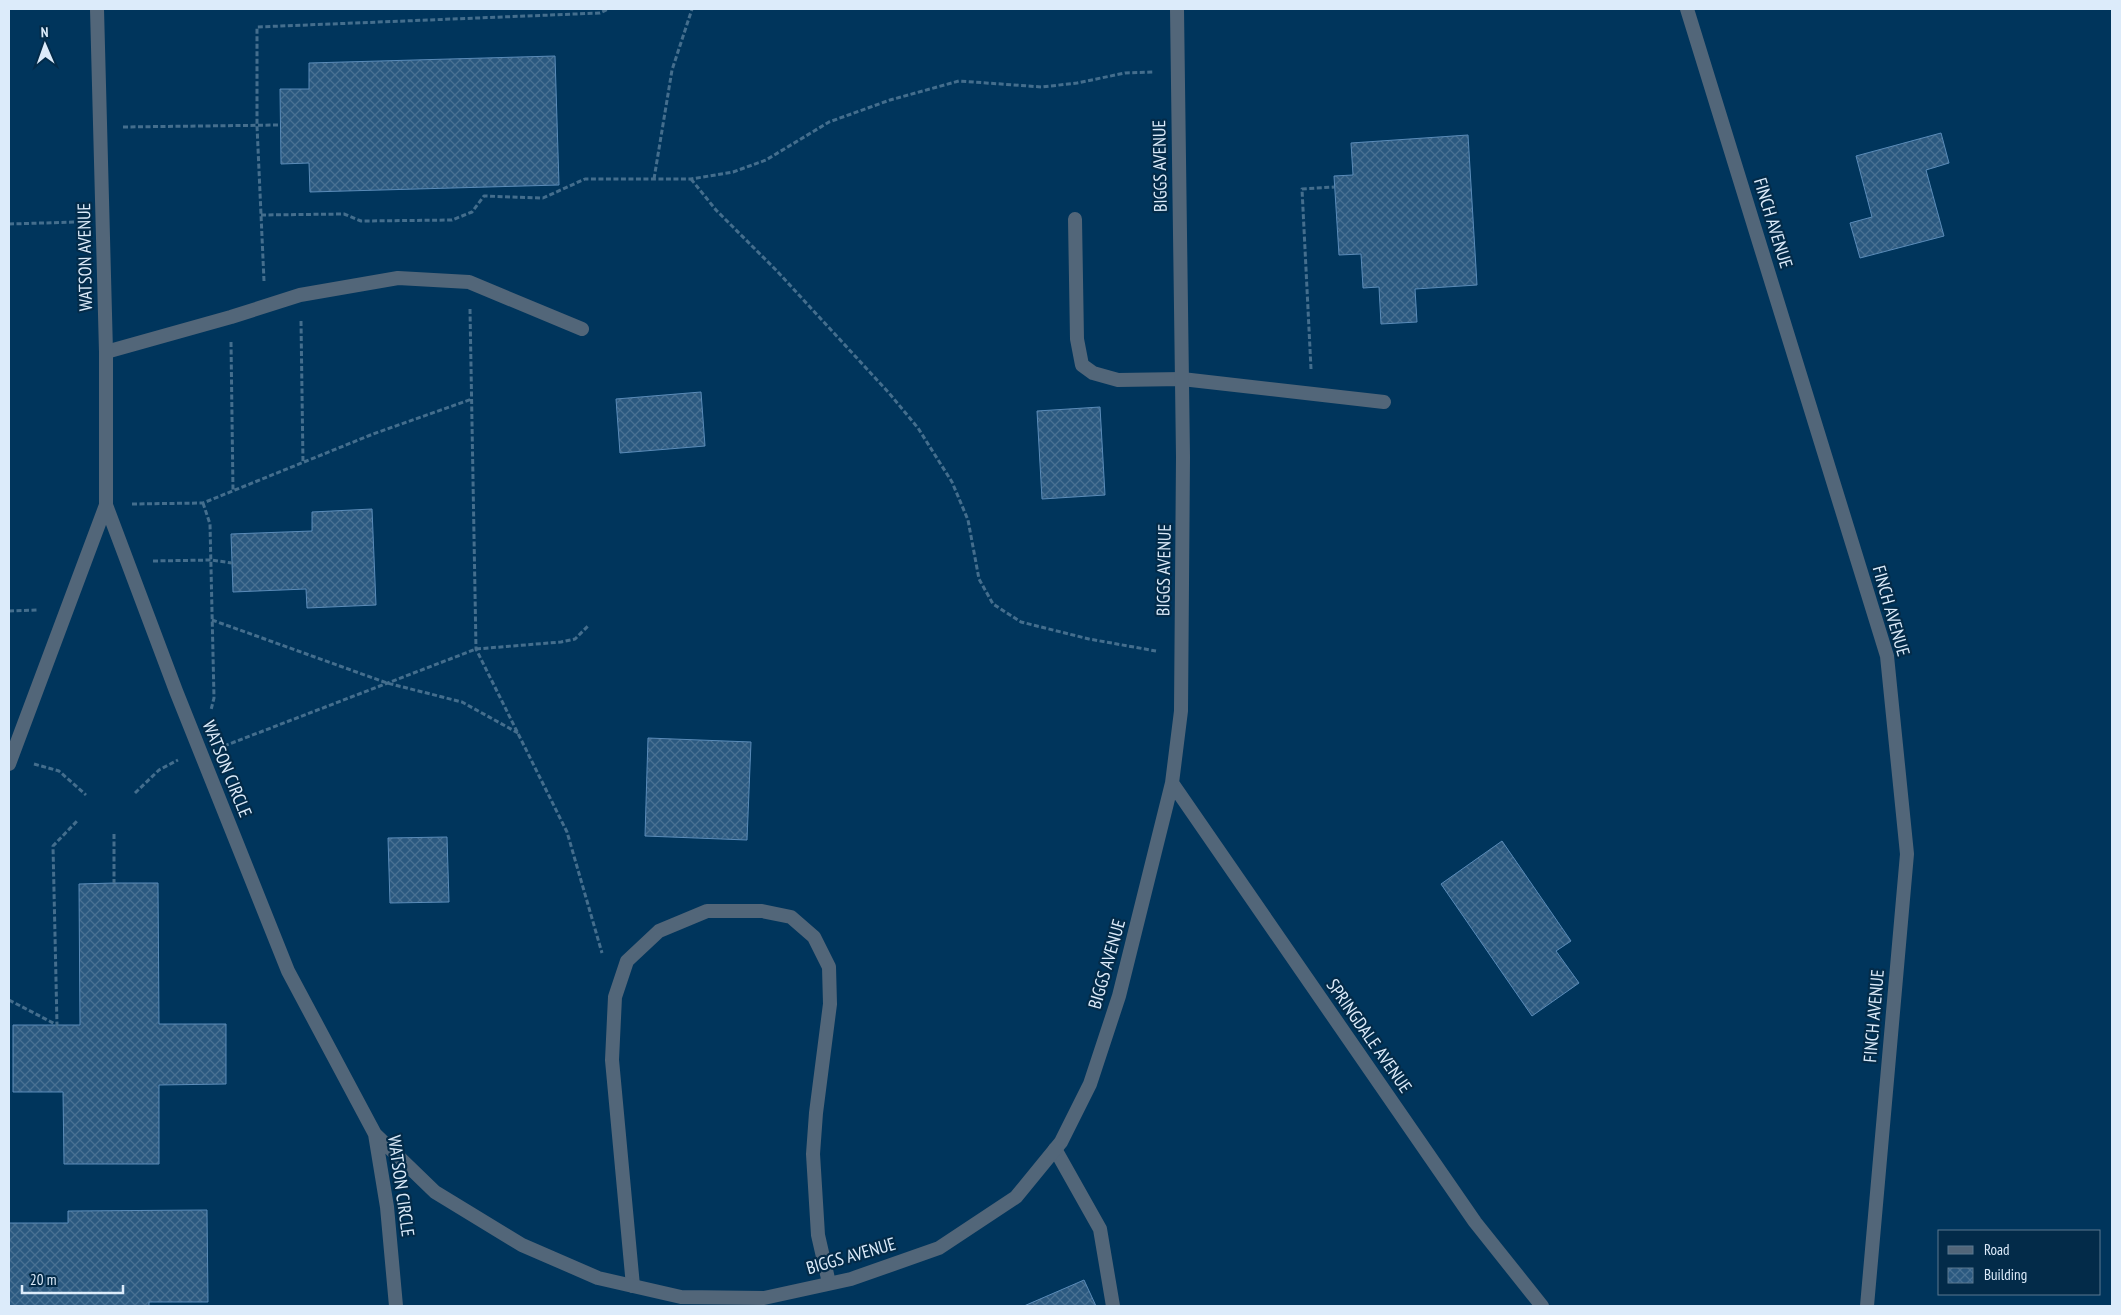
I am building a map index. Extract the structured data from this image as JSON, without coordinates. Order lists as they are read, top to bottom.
{
  "streets": {
    "street": [
      "BIGGS AVENUE",
      "FINCH AVENUE",
      "WATSON AVENUE",
      "WATSON CIRCLE",
      "SPRINGDALE AVENUE"
    ]
  },
  "crossings": [
    ["BIGGS AVENUE", "WATSON CIRCLE"],
    ["BIGGS AVENUE", "SPRINGDALE AVENUE"],
    ["WATSON AVENUE", "WATSON CIRCLE"]
  ],
  "legend": ["Road", "Building"],
  "scale_bar": "20 m",
  "north": "top"
}
